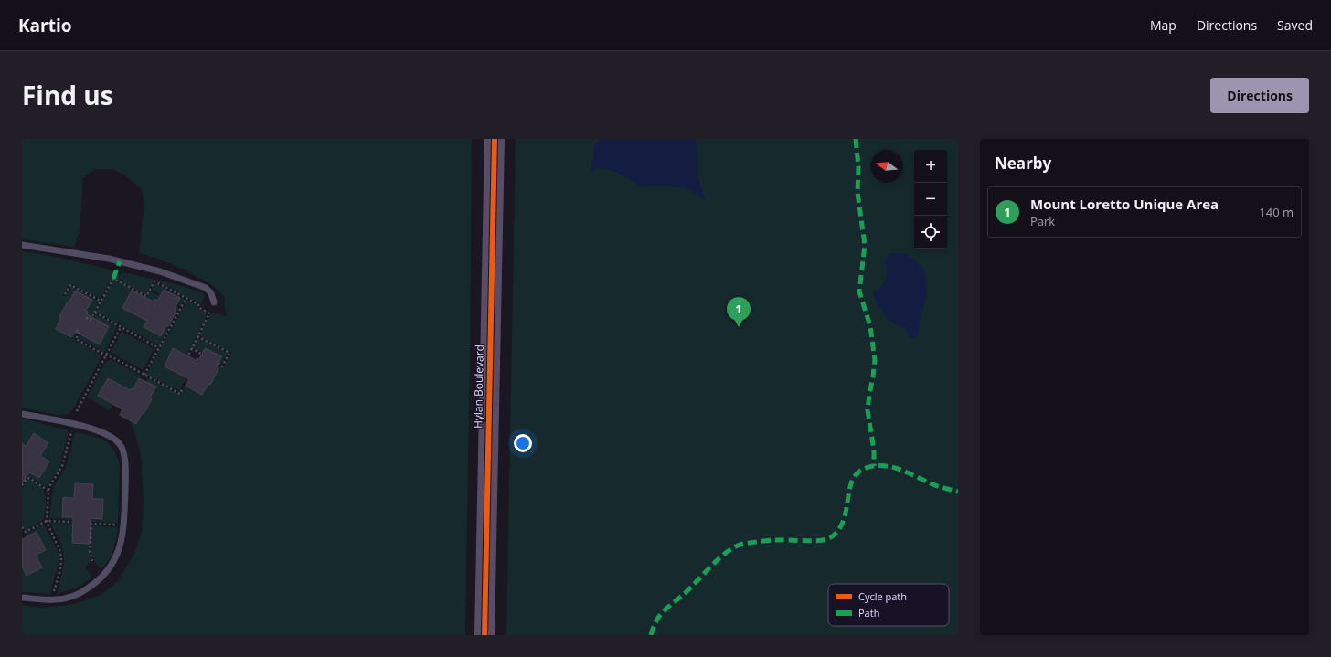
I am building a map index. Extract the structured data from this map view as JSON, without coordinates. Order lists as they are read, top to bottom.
{
  "streets": {
    "main road": ["Hylan Boulevard"]
  },
  "legend": ["Cycle path", "Path"],
  "north": "left",
  "page": {
    "header": "Kartio",
    "nav": ["Map", "Directions", "Saved"],
    "title": "Find us",
    "buttons": "Directions",
    "heading": "Nearby",
    "map_buttons": ["+", "−"],
    "list": [
      {
        "mark": "1",
        "name": "Mount Loretto Unique Area",
        "note": "Park",
        "value": "140 m"
      }
    ],
    "pins": "1"
  }
}
